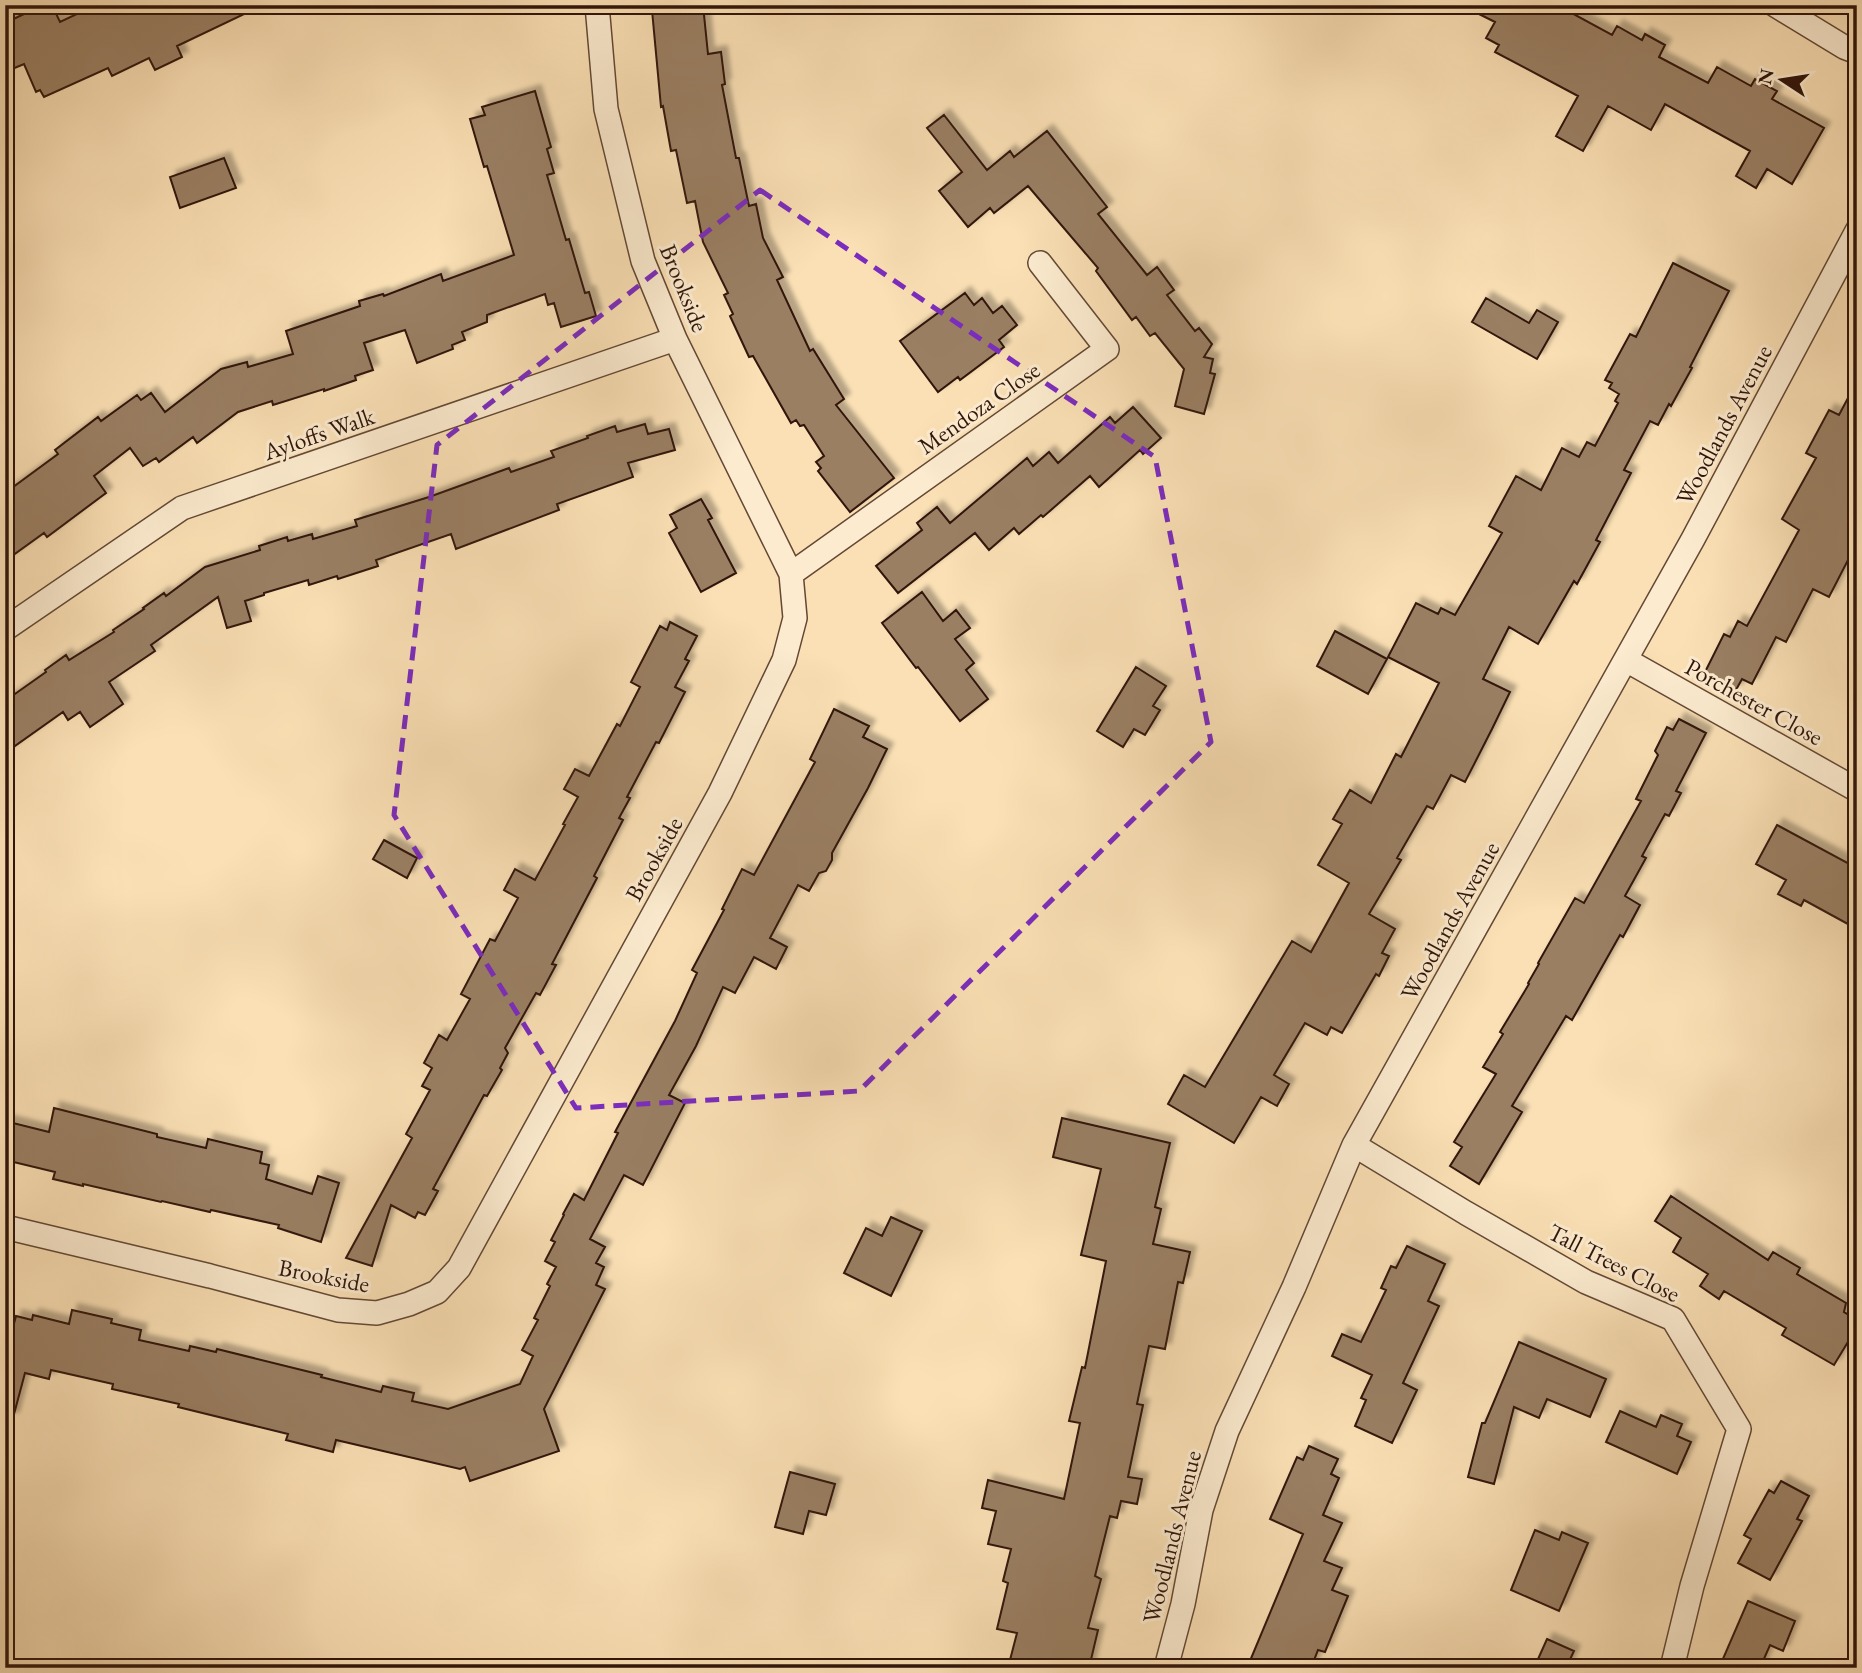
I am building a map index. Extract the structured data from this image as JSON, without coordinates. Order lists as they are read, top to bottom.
{
  "streets": {
    "street": [
      "Brookside",
      "Mendoza Close",
      "Woodlands Avenue",
      "Ayloffs Walk",
      "Porchester Close",
      "Tall Trees Close"
    ]
  },
  "crossings": [
    ["Brookside", "Mendoza Close"],
    ["Brookside", "Ayloffs Walk"],
    ["Woodlands Avenue", "Porchester Close"],
    ["Woodlands Avenue", "Tall Trees Close"]
  ],
  "north": "left"
}
